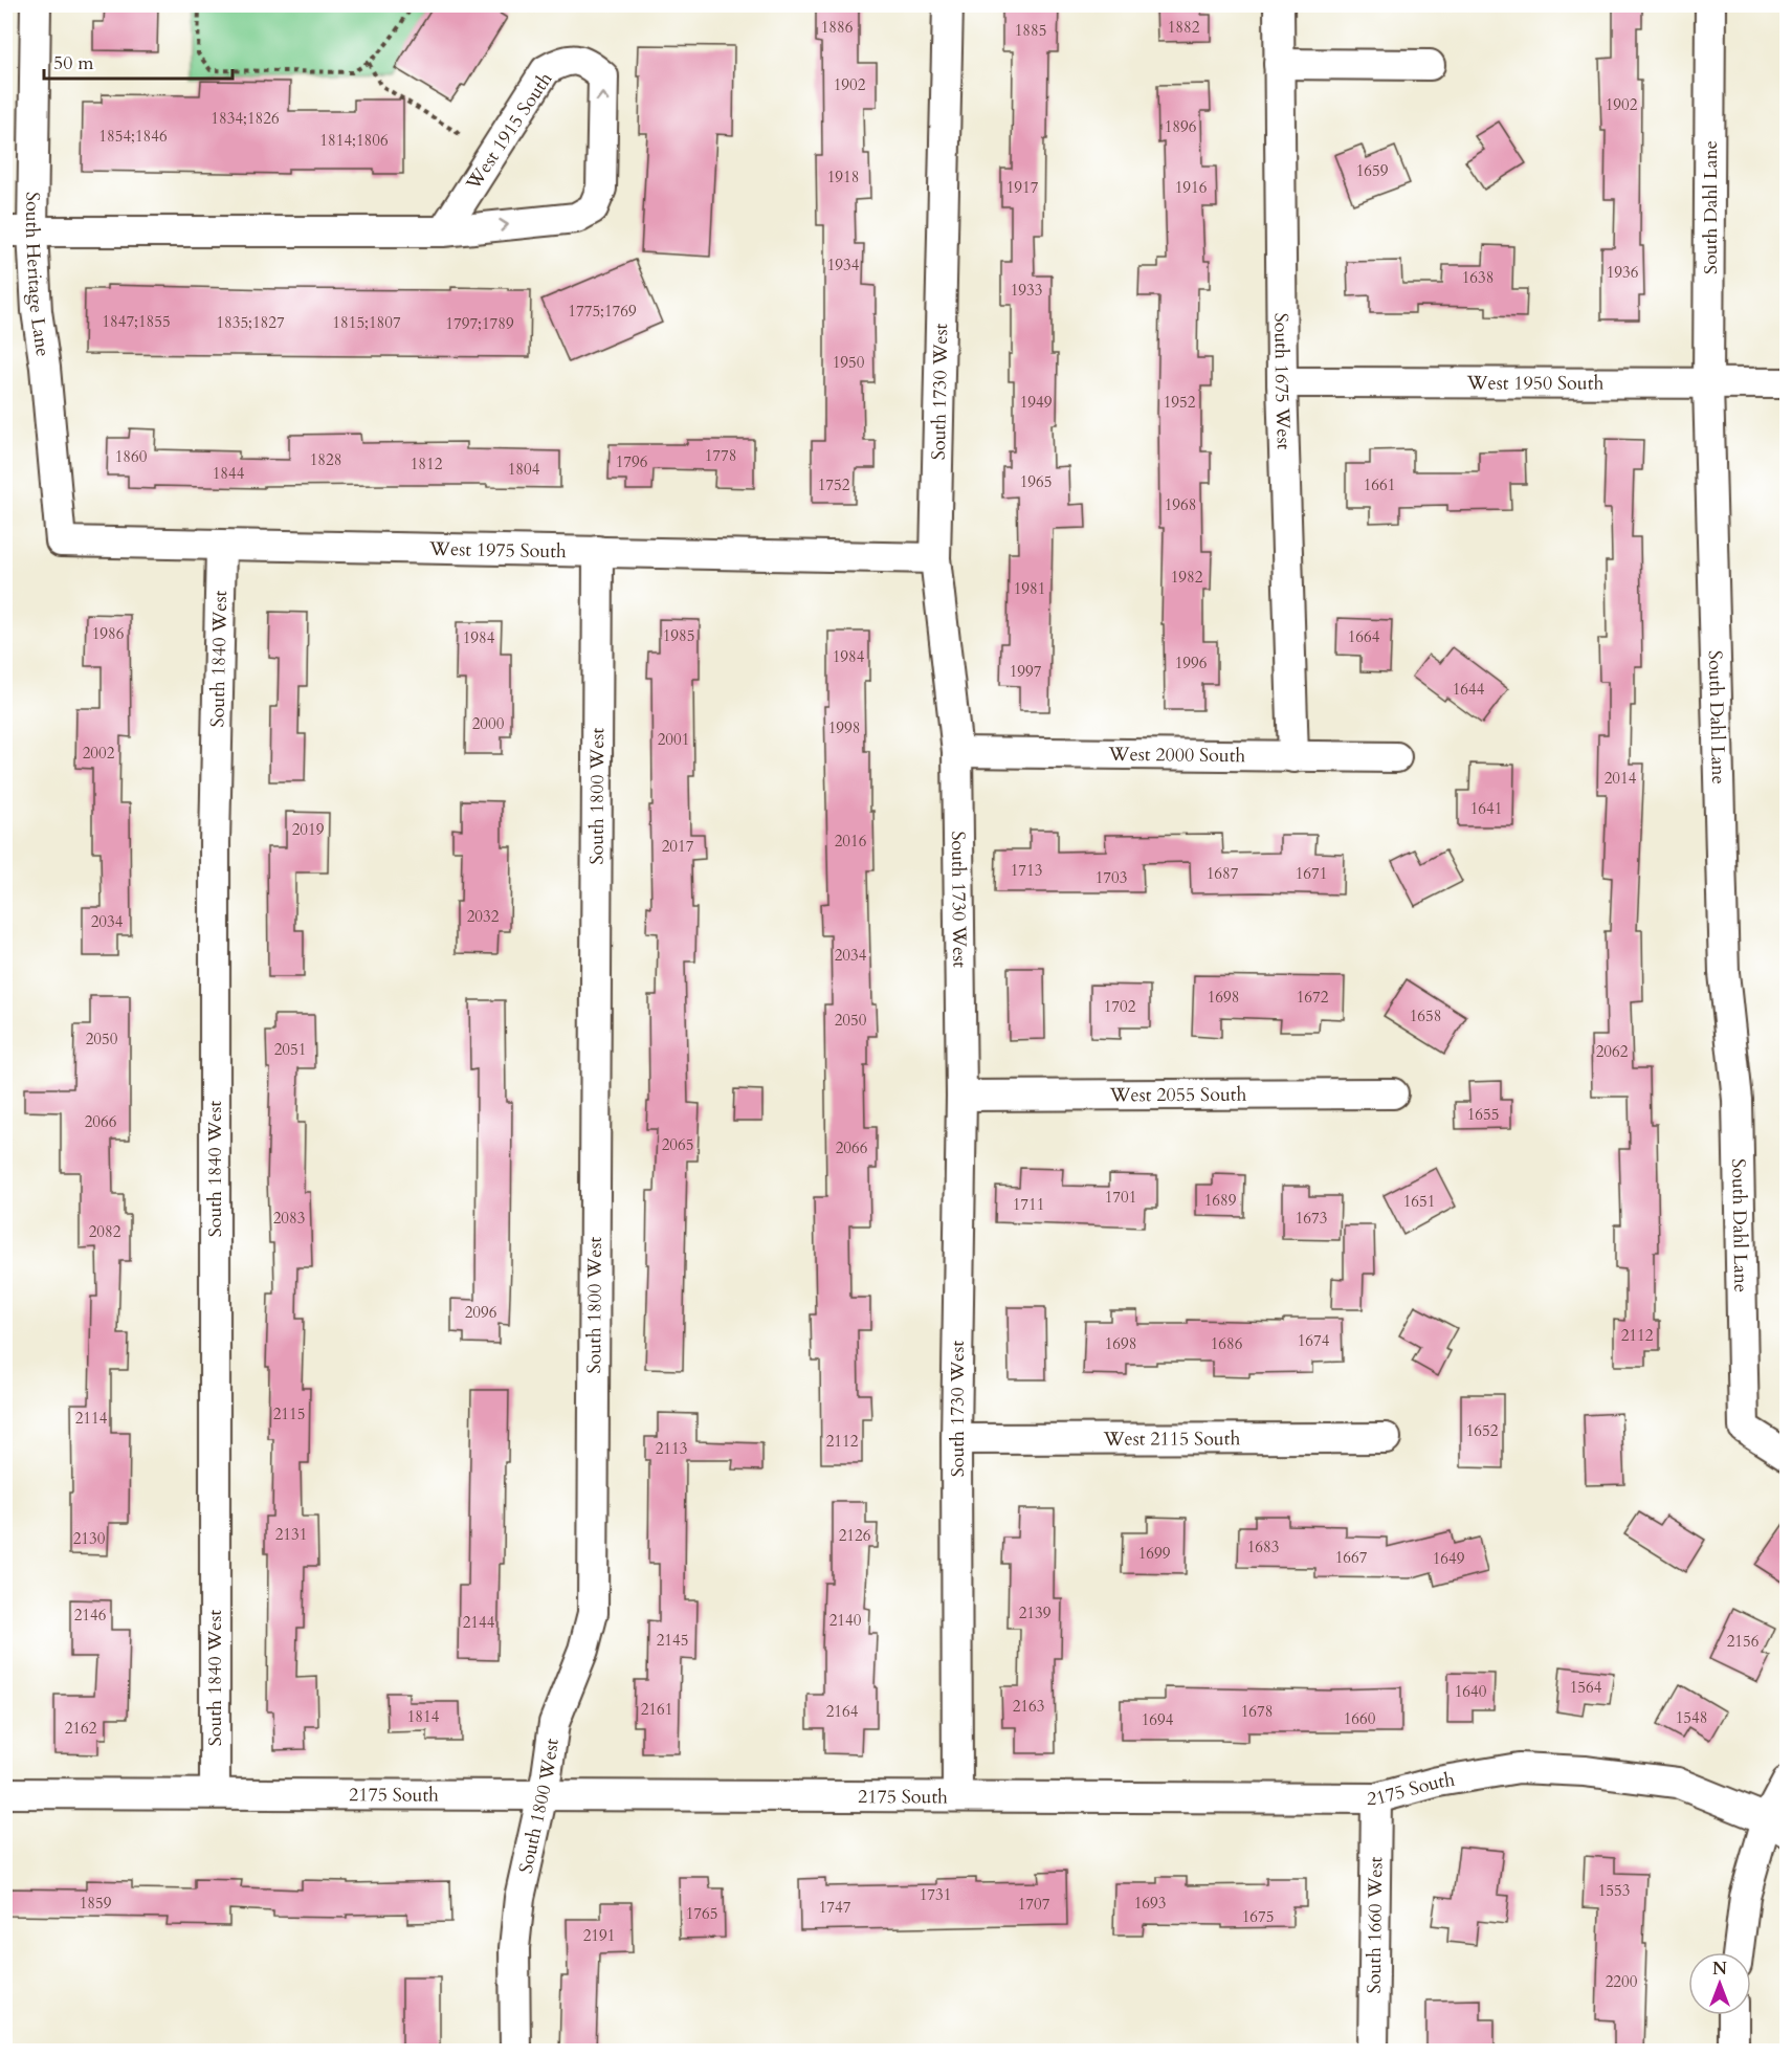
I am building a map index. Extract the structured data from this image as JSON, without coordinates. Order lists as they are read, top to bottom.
{
  "streets": {
    "street": [
      "West 1915 South",
      "South Dahl Lane",
      "South Heritage Lane",
      "South 1675 West",
      "West 1950 South",
      "South 1730 West",
      "West 1975 South",
      "South 1840 West",
      "West 2000 South",
      "South 1800 West",
      "West 2055 South",
      "West 2115 South",
      "2175 South",
      "South 1660 West"
    ]
  },
  "crossings": [
    ["West 1915 South", "South Heritage Lane"],
    ["South Dahl Lane", "West 1950 South"],
    ["South Heritage Lane", "West 1975 South"],
    ["South 1675 West", "West 1950 South"],
    ["South 1675 West", "West 2000 South"],
    ["South 1730 West", "West 1975 South"],
    ["South 1730 West", "West 2000 South"],
    ["South 1730 West", "West 2055 South"],
    ["South 1730 West", "West 2115 South"],
    ["South 1730 West", "2175 South"],
    ["West 1975 South", "South 1840 West"],
    ["West 1975 South", "South 1800 West"],
    ["South 1840 West", "2175 South"],
    ["South 1800 West", "2175 South"],
    ["2175 South", "South 1660 West"]
  ],
  "house_numbers": [
    "1886",
    "1882",
    "1885",
    "1902",
    "1902",
    "1834;1826",
    "1896",
    "1854;1846",
    "1814;1806",
    "1659",
    "1918",
    "1917",
    "1916",
    "1934",
    "1936",
    "1638",
    "1933",
    "1775;1769",
    "1847;1855",
    "1835;1827",
    "1815;1807",
    "1797;1789",
    "1950",
    "1949",
    "1952",
    "1778",
    "1860",
    "1828",
    "1796",
    "1812",
    "1804",
    "1844",
    "1965",
    "1752",
    "1661",
    "1968",
    "1982",
    "1981",
    "1986",
    "1985",
    "1664",
    "1984",
    "1984",
    "1996",
    "1997",
    "1644",
    "2000",
    "1998",
    "2001",
    "2002",
    "2014",
    "1641",
    "2019",
    "2016",
    "2017",
    "1713",
    "1687",
    "1671",
    "1703",
    "2032",
    "2034",
    "2034",
    "1698",
    "1672",
    "1702",
    "1658",
    "2050",
    "2050",
    "2051",
    "2062",
    "1655",
    "2066",
    "2065",
    "2066",
    "1701",
    "1689",
    "1651",
    "1711",
    "2083",
    "1673",
    "2082",
    "2096",
    "2112",
    "1674",
    "1698",
    "1686",
    "2115",
    "2114",
    "1652",
    "2112",
    "2113",
    "2131",
    "2126",
    "2130",
    "1683",
    "1699",
    "1667",
    "1649",
    "2139",
    "2146",
    "2140",
    "2144",
    "2145",
    "2156",
    "1564",
    "1640",
    "2163",
    "2161",
    "2164",
    "1678",
    "1814",
    "1548",
    "1660",
    "1694",
    "2162",
    "1553",
    "1731",
    "1859",
    "1693",
    "1707",
    "1747",
    "1765",
    "1675",
    "2191",
    "2200"
  ],
  "scale_bar": "50 m",
  "north": "top"
}
